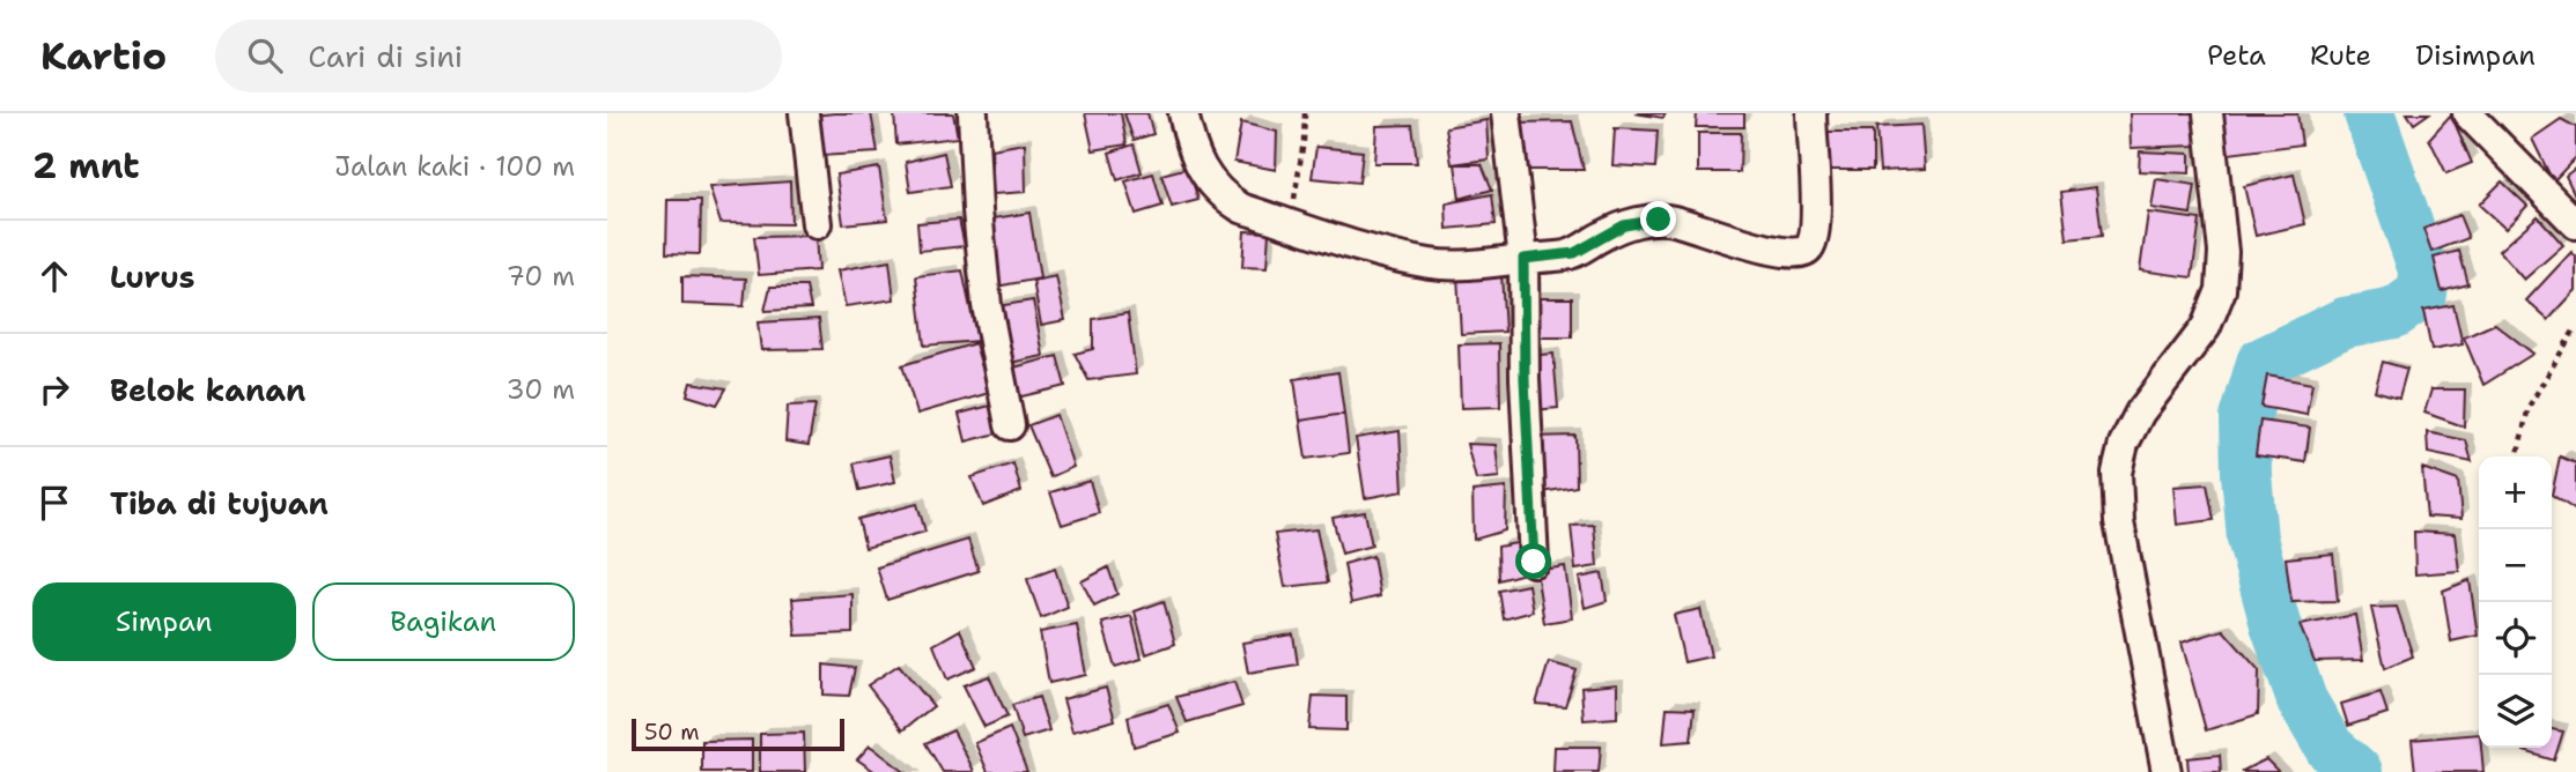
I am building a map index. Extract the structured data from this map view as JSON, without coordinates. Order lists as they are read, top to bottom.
{
  "scale_bar": "50 m",
  "page": {
    "header": "Kartio",
    "search": "Cari di sini",
    "nav": ["Peta", "Rute", "Disimpan"],
    "heading": ["2 mnt", "Jalan kaki · 100 m"],
    "list": [
      ["Lurus", "70 m"],
      ["Belok kanan", "30 m"],
      "Tiba di tujuan"
    ],
    "map_buttons": ["+", "−"],
    "buttons": ["Simpan", "Bagikan"],
    "scale": "50 m"
  }
}
